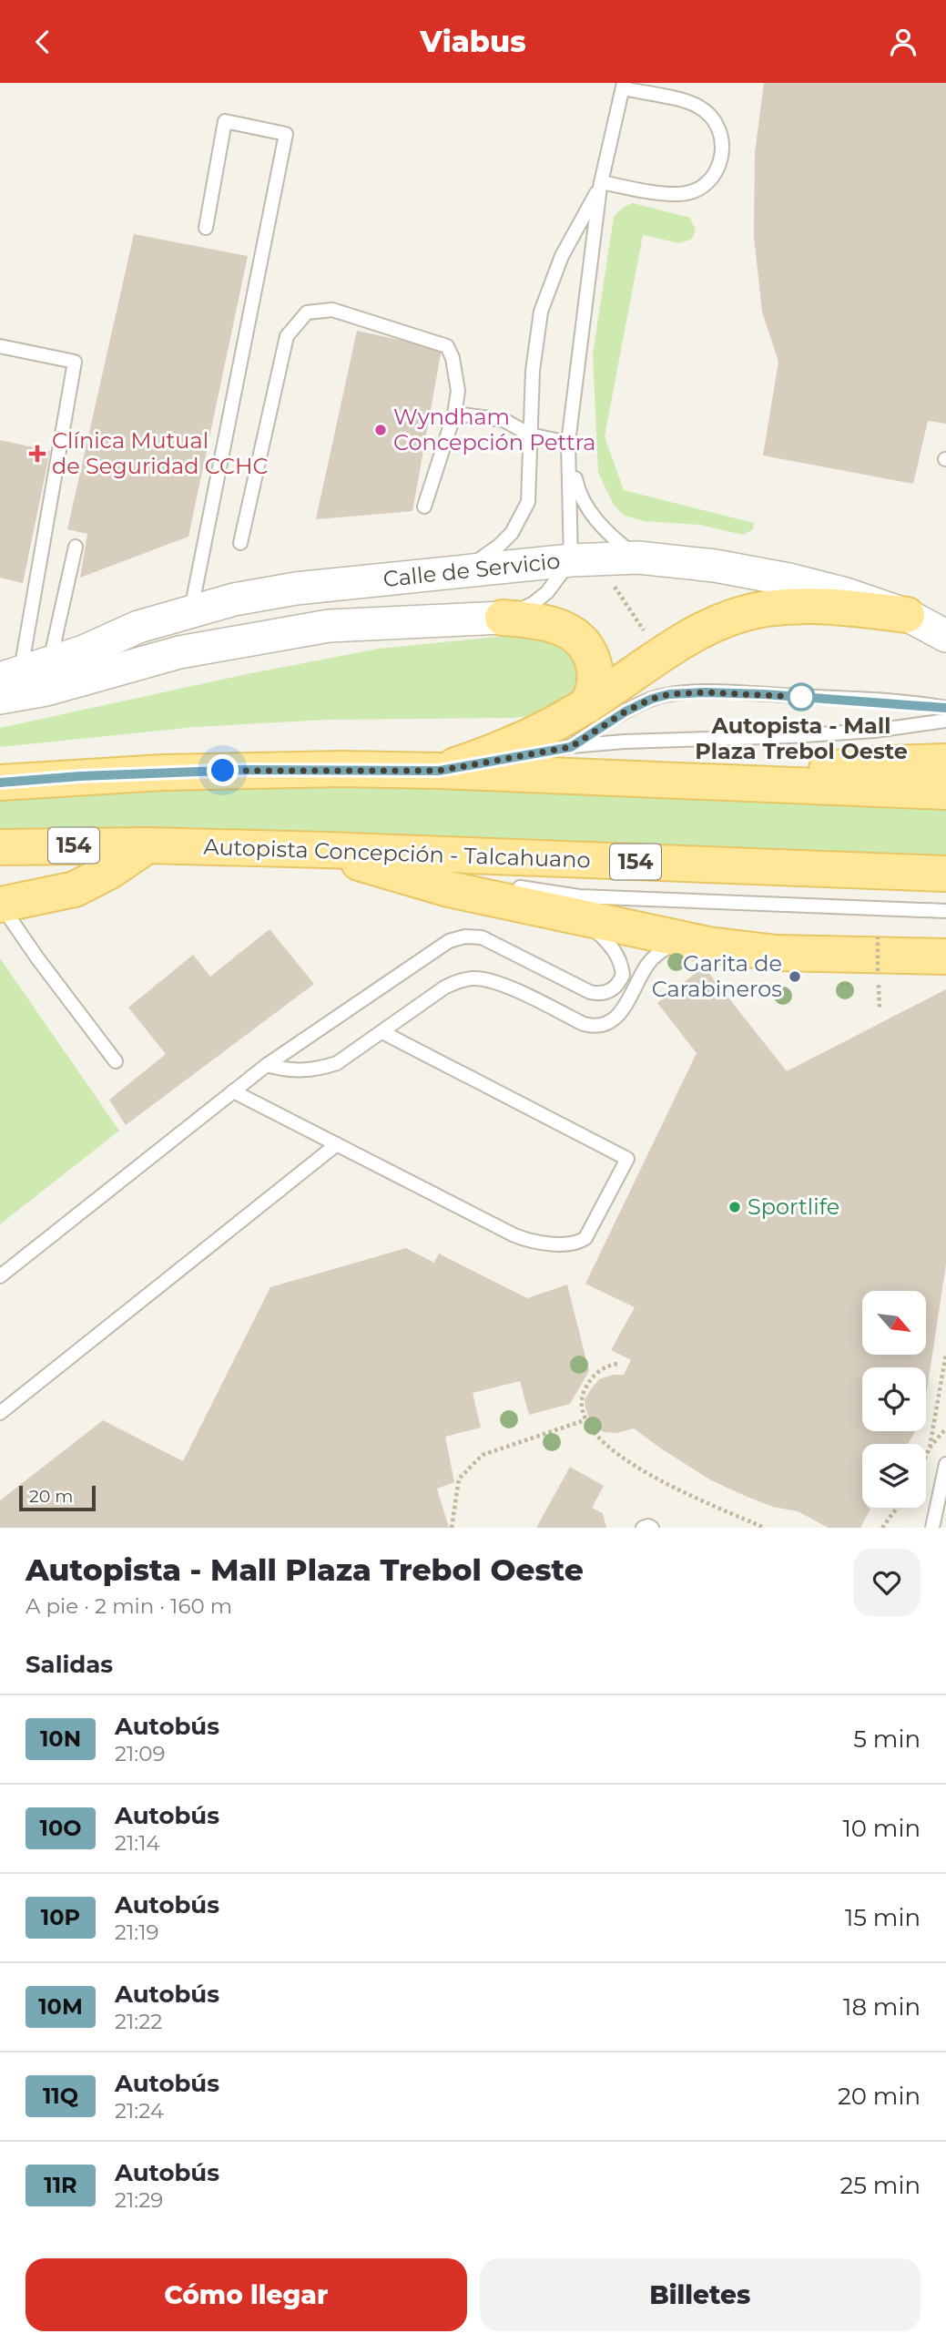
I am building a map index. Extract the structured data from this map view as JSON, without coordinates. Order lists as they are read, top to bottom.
{
  "streets": {
    "main road": ["154", "Autopista Concepción - Talcahuano"],
    "street": ["Calle de Servicio"]
  },
  "places": {
    "other": [
      "Wyndham Concepción Pettra",
      "Autopista - Mall Plaza Trebol Oeste",
      "Garita de Carabineros",
      "Sportlife"
    ],
    "health": ["Clínica Mutual de Seguridad CCHC"]
  },
  "lines": ["bus line 10N"],
  "scale_bar": "20 m",
  "north": "bottom right",
  "page": {
    "header": "Viabus",
    "scale": "20 m",
    "heading": [
      ["Autopista - Mall Plaza Trebol Oeste", "A pie · 2 min · 160 m"],
      "Salidas"
    ],
    "list": [
      {
        "mark": "10N",
        "name": "Autobús",
        "note": "21:09",
        "value": "5 min"
      },
      {
        "mark": "10O",
        "name": "Autobús",
        "note": "21:14",
        "value": "10 min"
      },
      {
        "mark": "10P",
        "name": "Autobús",
        "note": "21:19",
        "value": "15 min"
      },
      {
        "mark": "10M",
        "name": "Autobús",
        "note": "21:22",
        "value": "18 min"
      },
      {
        "mark": "11Q",
        "name": "Autobús",
        "note": "21:24",
        "value": "20 min"
      },
      {
        "mark": "11R",
        "name": "Autobús",
        "note": "21:29",
        "value": "25 min"
      }
    ],
    "buttons": ["Cómo llegar", "Billetes"]
  }
}
